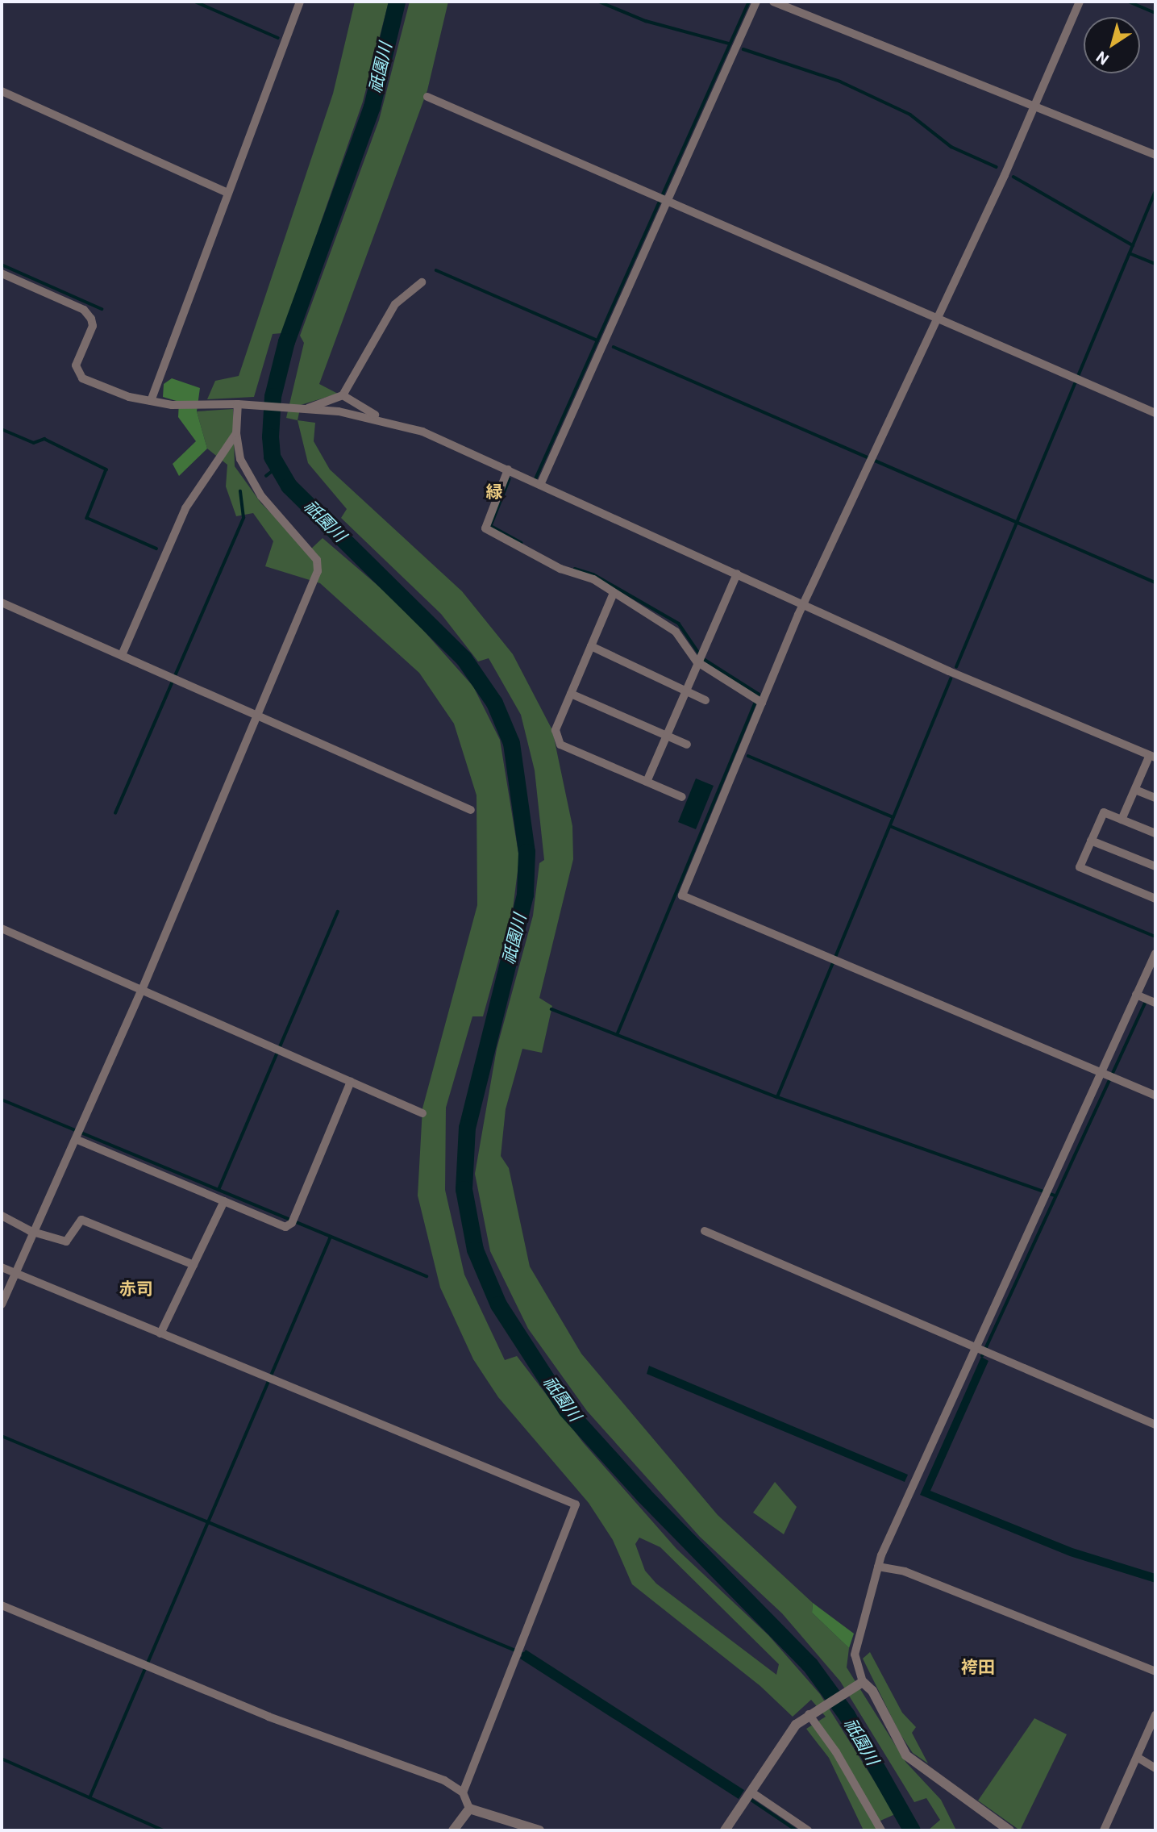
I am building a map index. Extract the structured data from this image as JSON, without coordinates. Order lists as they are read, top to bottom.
{
  "districts": ["緑", "赤司", "袴田"],
  "water": ["祇園川"],
  "north": "bottom left"
}
